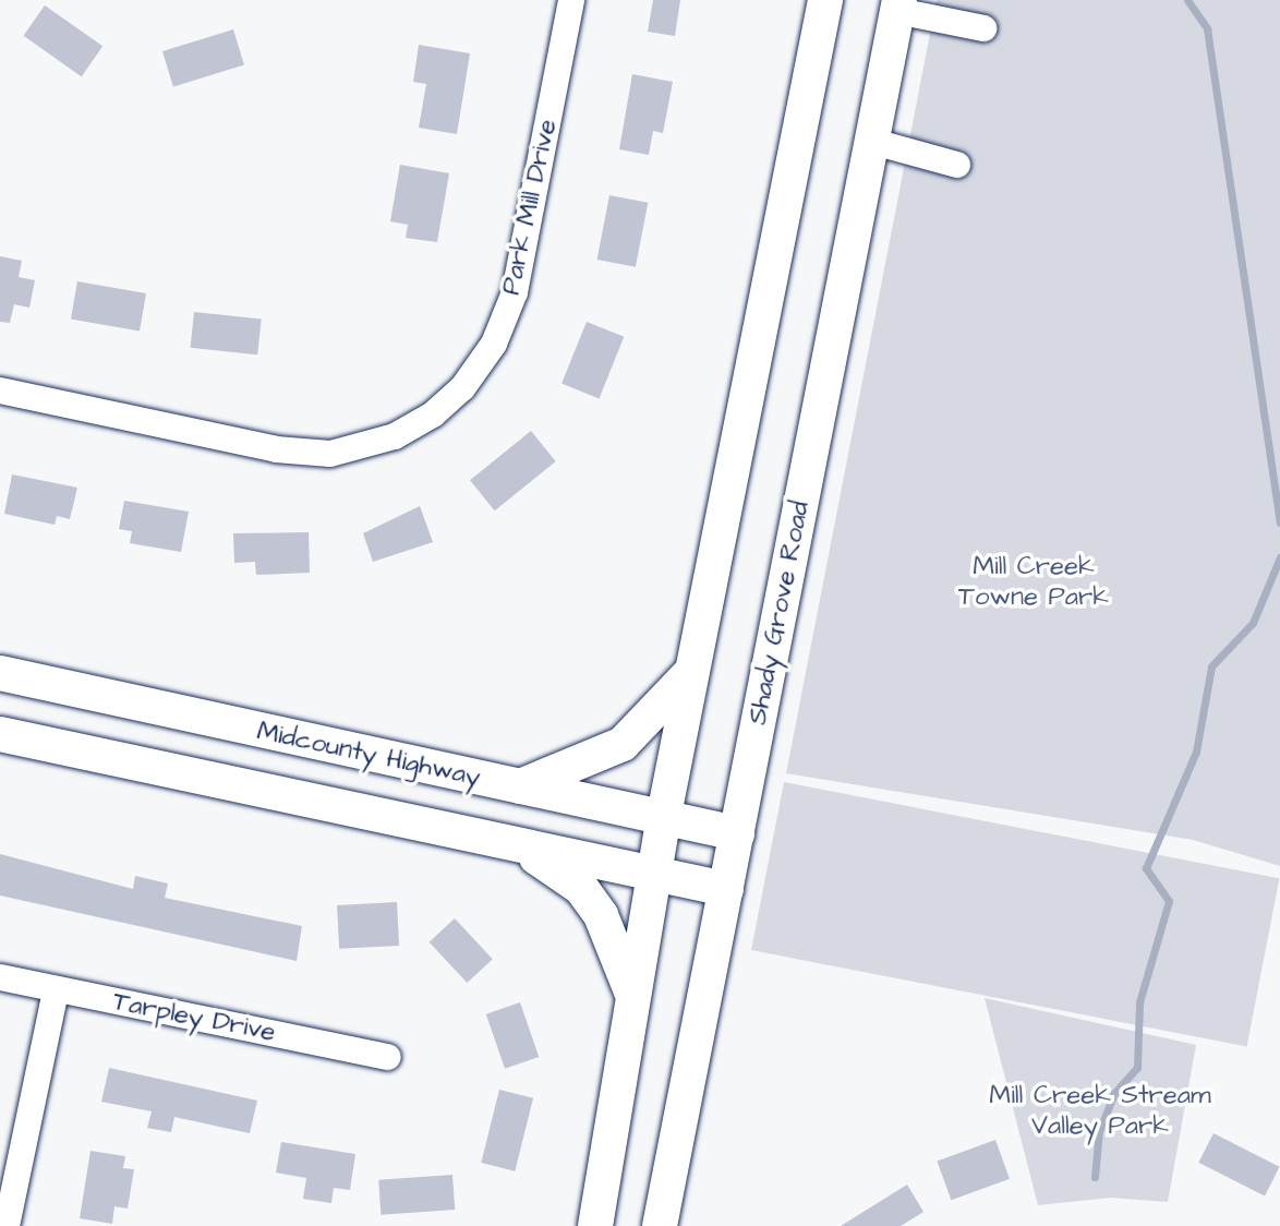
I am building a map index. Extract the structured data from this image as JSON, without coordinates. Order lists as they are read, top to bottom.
{
  "streets": {
    "main road": ["Shady Grove Road", "Midcounty Highway"],
    "street": ["Park Mill Drive", "Tarpley Drive"]
  },
  "crossings": [
    ["Shady Grove Road", "Midcounty Highway"]
  ],
  "parks": ["Mill Creek Towne Park", "Mill Creek Stream Valley Park"]
}
